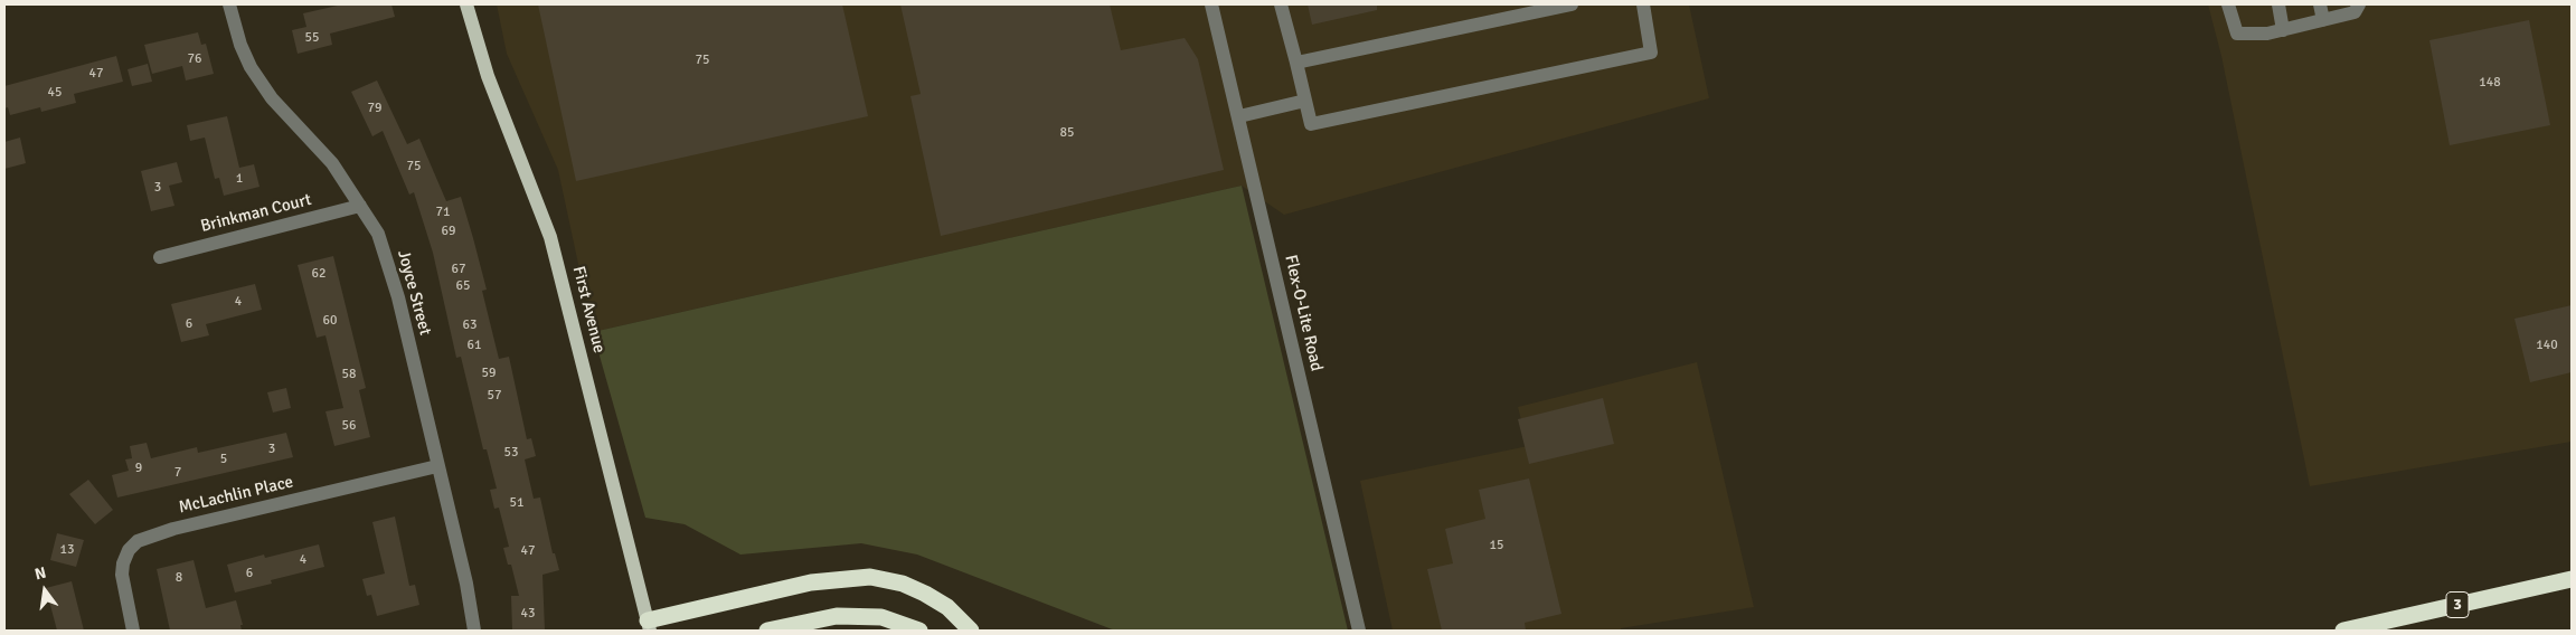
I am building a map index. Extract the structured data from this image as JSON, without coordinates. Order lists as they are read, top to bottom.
{
  "streets": {
    "highway": ["3"],
    "main road": ["First Avenue"],
    "street": [
      "Brinkman Court",
      "Joyce Street",
      "Flex-O-Lite Road",
      "McLachlin Place"
    ]
  },
  "crossings": [
    ["Brinkman Court", "Joyce Street"],
    ["Joyce Street", "McLachlin Place"]
  ],
  "house_numbers": [
    "55",
    "76",
    "75",
    "47",
    "148",
    "45",
    "79",
    "85",
    "75",
    "1",
    "3",
    "71",
    "69",
    "67",
    "62",
    "65",
    "4",
    "60",
    "6",
    "63",
    "61",
    "140",
    "59",
    "58",
    "57",
    "56",
    "3",
    "53",
    "5",
    "9",
    "7",
    "51",
    "15",
    "13",
    "47",
    "4",
    "6",
    "8",
    "43"
  ],
  "north": "top"
}
